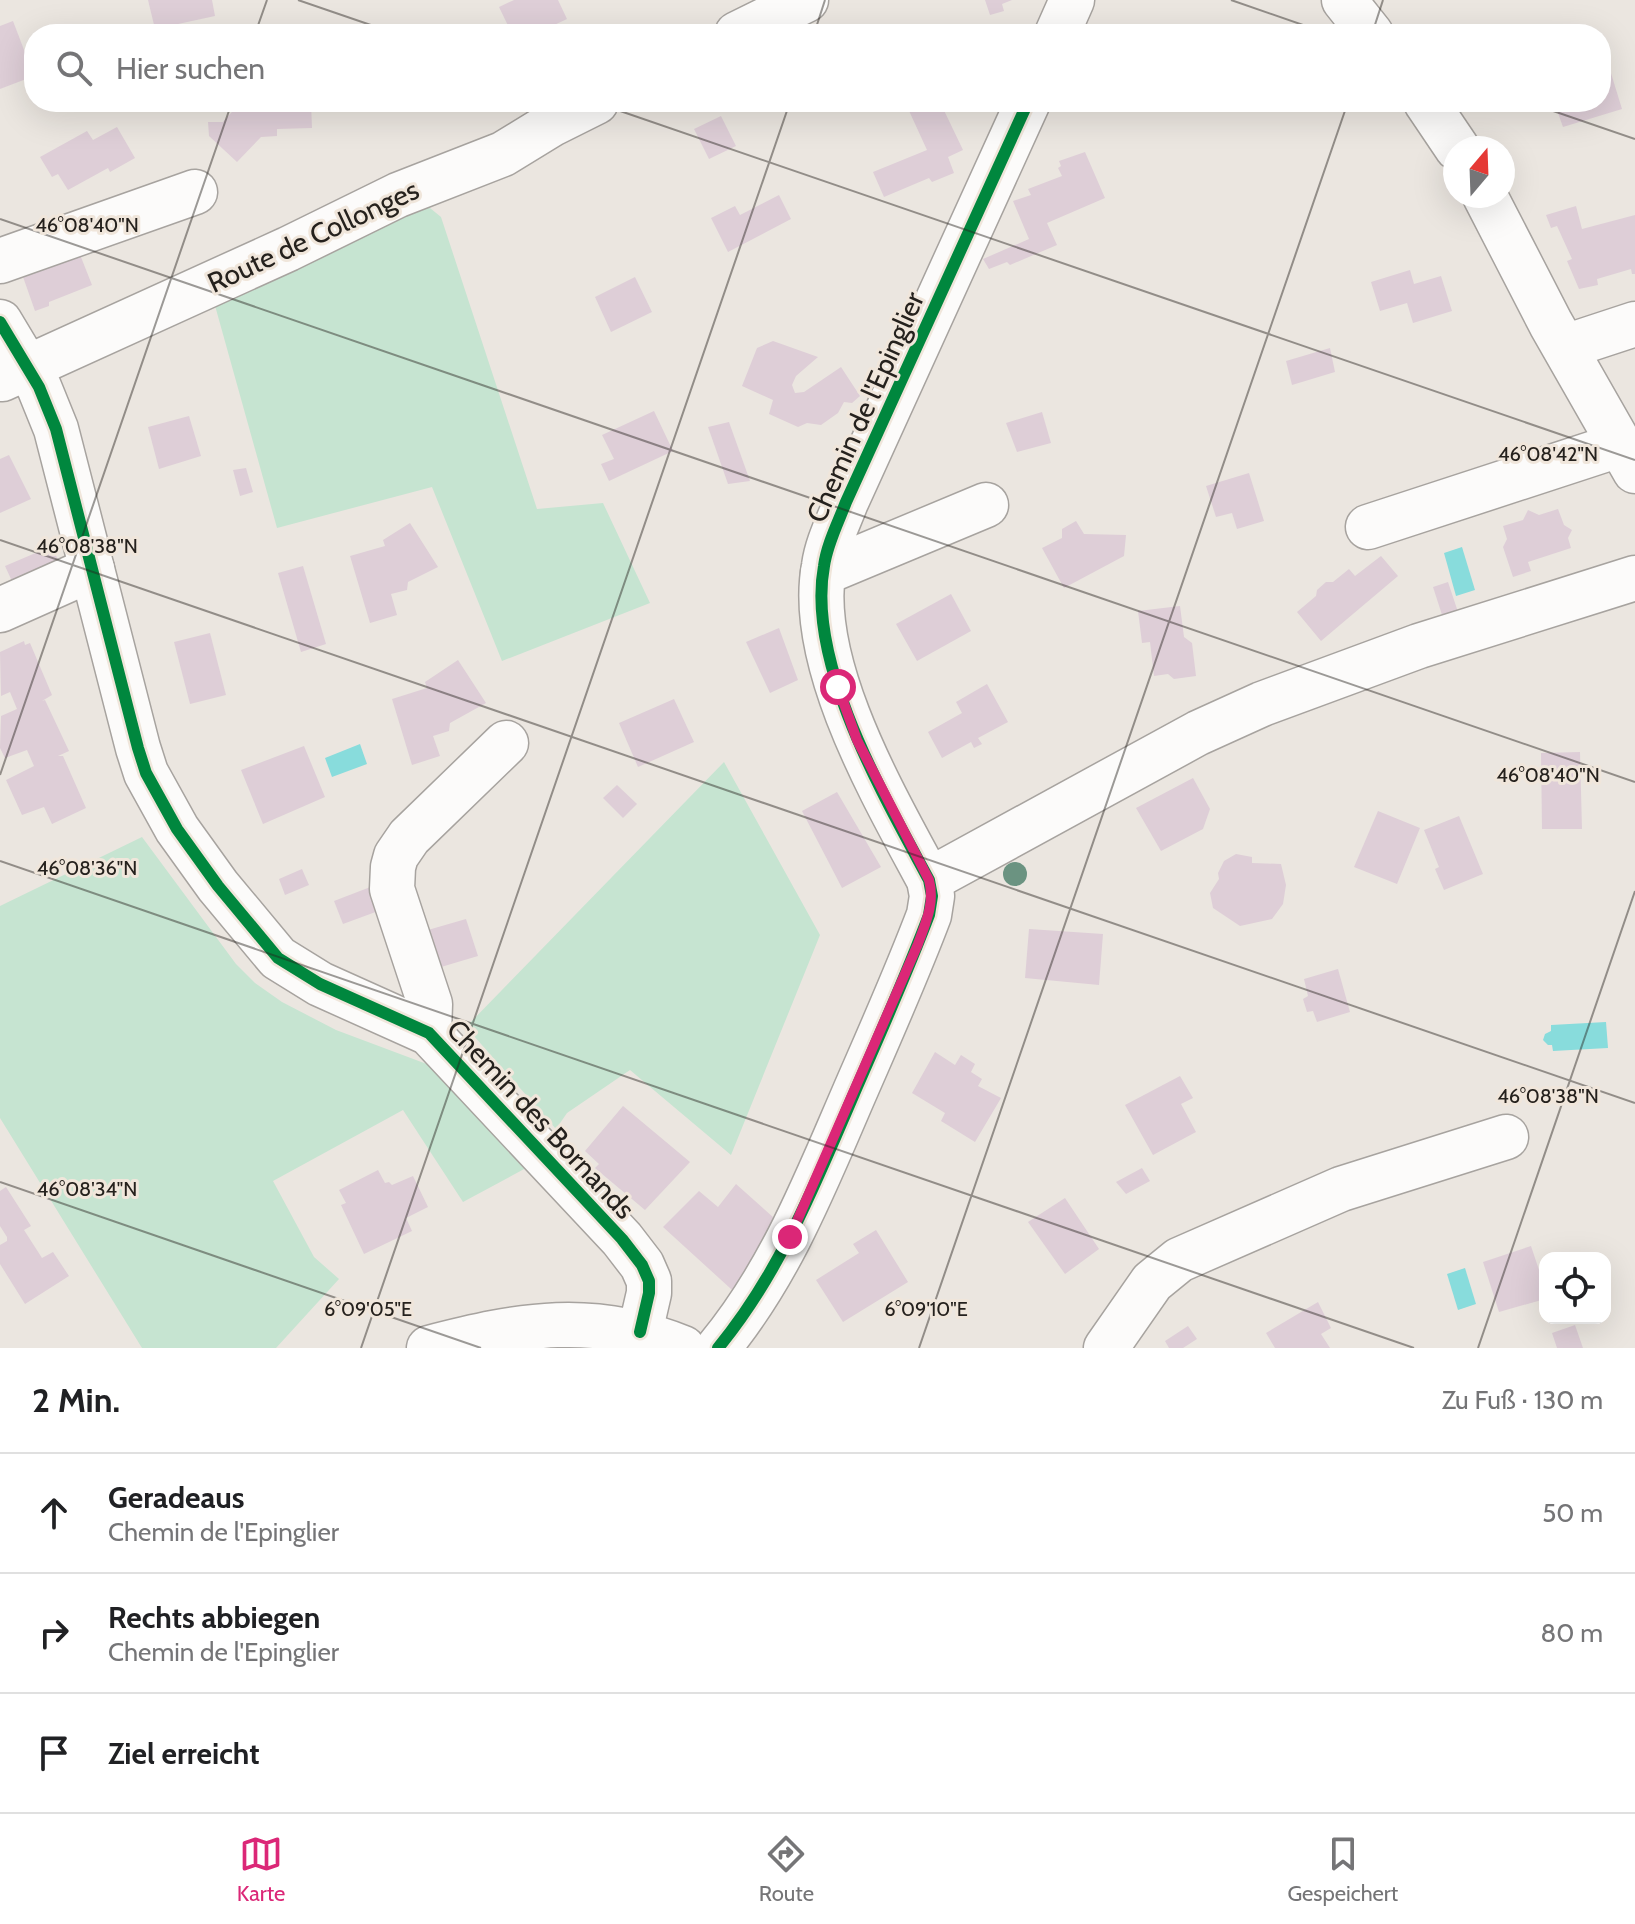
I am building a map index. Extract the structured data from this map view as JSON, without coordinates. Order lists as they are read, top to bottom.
{
  "streets": {
    "street": ["Route de Collonges", "Chemin de l'Epinglier", "Chemin des Bornands"]
  },
  "crossings": [
    ["Route de Collonges", "Chemin des Bornands"]
  ],
  "north": "top",
  "page": {
    "search": "Hier suchen",
    "heading": ["2 Min.", "Zu Fuß · 130 m"],
    "list": [
      ["Geradeaus", "Chemin de l'Epinglier", "50 m"],
      ["Rechts abbiegen", "Chemin de l'Epinglier", "80 m"],
      "Ziel erreicht"
    ],
    "nav": ["Karte", "Route", "Gespeichert"]
  },
  "coordinates": [
    "46°08'40\"N",
    "46°08'42\"N",
    "46°08'38\"N",
    "46°08'36\"N",
    "46°08'34\"N",
    "6°09'05\"E",
    "6°09'10\"E"
  ]
}
